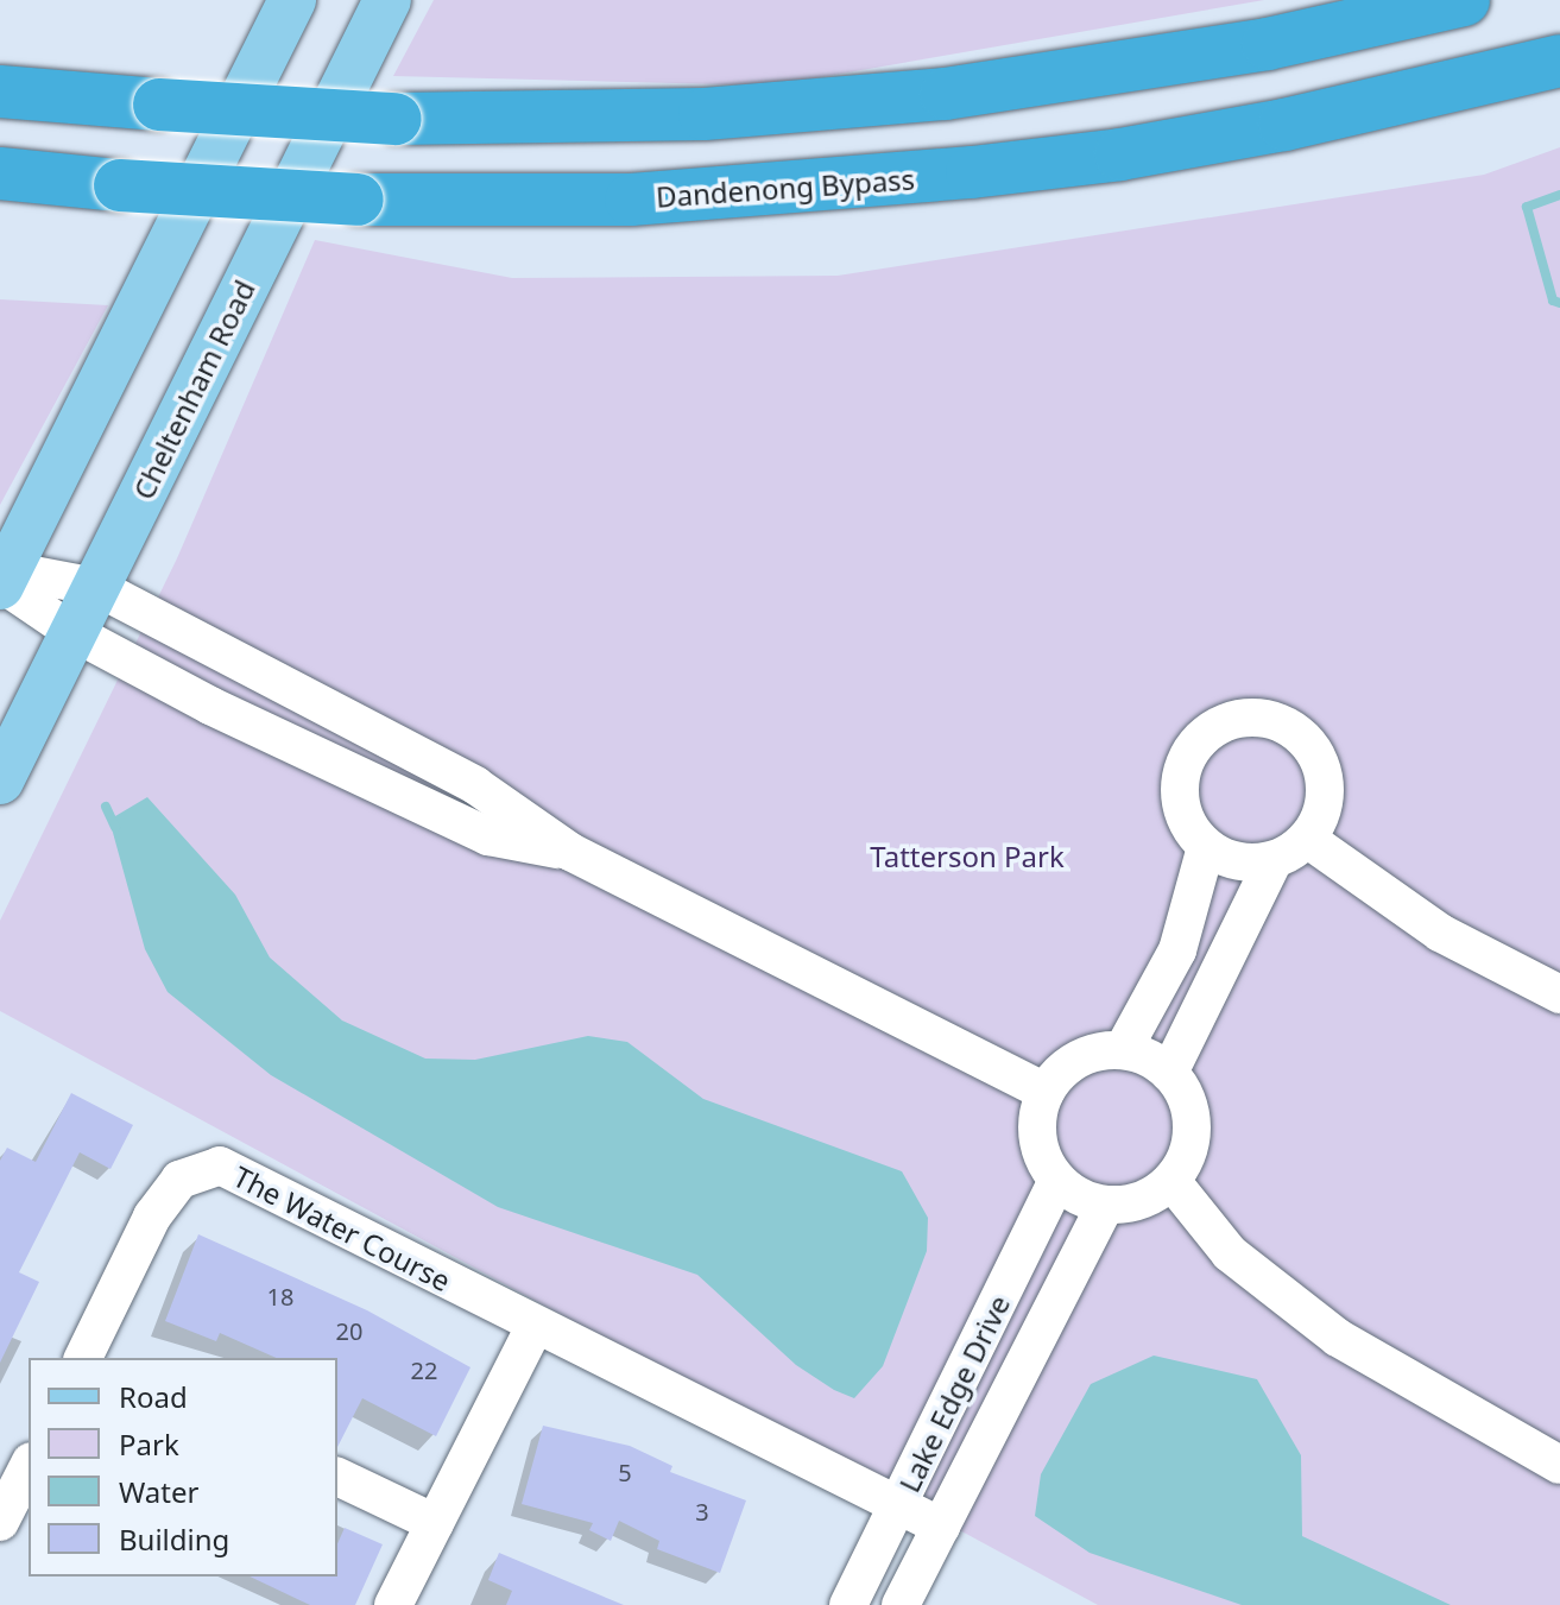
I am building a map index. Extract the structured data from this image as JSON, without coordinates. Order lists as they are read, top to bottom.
{
  "streets": {
    "highway": ["Dandenong Bypass"],
    "main road": ["Cheltenham Road"],
    "street": ["The Water Course", "Lake Edge Drive"]
  },
  "crossings": [
    ["The Water Course", "Lake Edge Drive"]
  ],
  "parks": ["Tatterson Park"],
  "house_numbers": [
    "18",
    "20",
    "22",
    "5",
    "3"
  ],
  "legend": [
    "Road",
    "Park",
    "Water",
    "Building"
  ]
}
